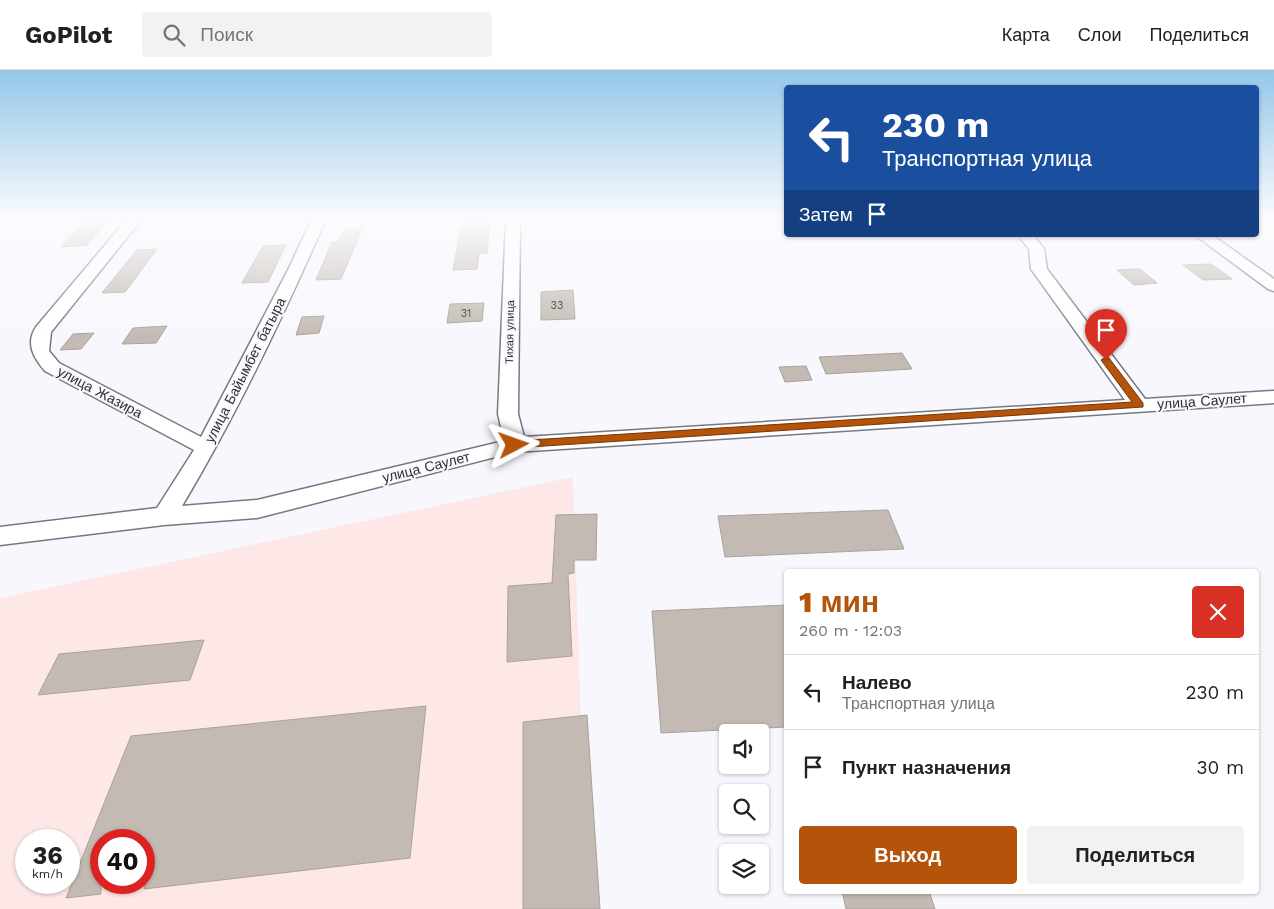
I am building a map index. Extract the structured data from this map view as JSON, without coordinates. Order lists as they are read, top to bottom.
{
  "streets": {
    "street": [
      "Тихая улица",
      "улица Байымбет батыра",
      "улица Жазира",
      "улица Саулет"
    ]
  },
  "crossings": [
    ["Тихая улица", "улица Саулет"],
    ["улица Байымбет батыра", "улица Жазира"],
    ["улица Байымбет батыра", "улица Саулет"]
  ],
  "house_numbers": ["33", "31"],
  "page": {
    "header": "GoPilot",
    "search": "Поиск",
    "nav": ["Карта", "Слои", "Поделиться"],
    "turn": ["230 m", "Транспортная улица"],
    "then": "Затем",
    "heading": ["1 мин", "260 m · 12:03"],
    "list": [
      {
        "name": "Налево",
        "note": "Транспортная улица",
        "value": "230 m"
      },
      {
        "name": "Пункт назначения",
        "value": "30 m"
      }
    ],
    "buttons": ["Выход", "Поделиться"],
    "speed": "36 km/h",
    "limit": "40"
  }
}
